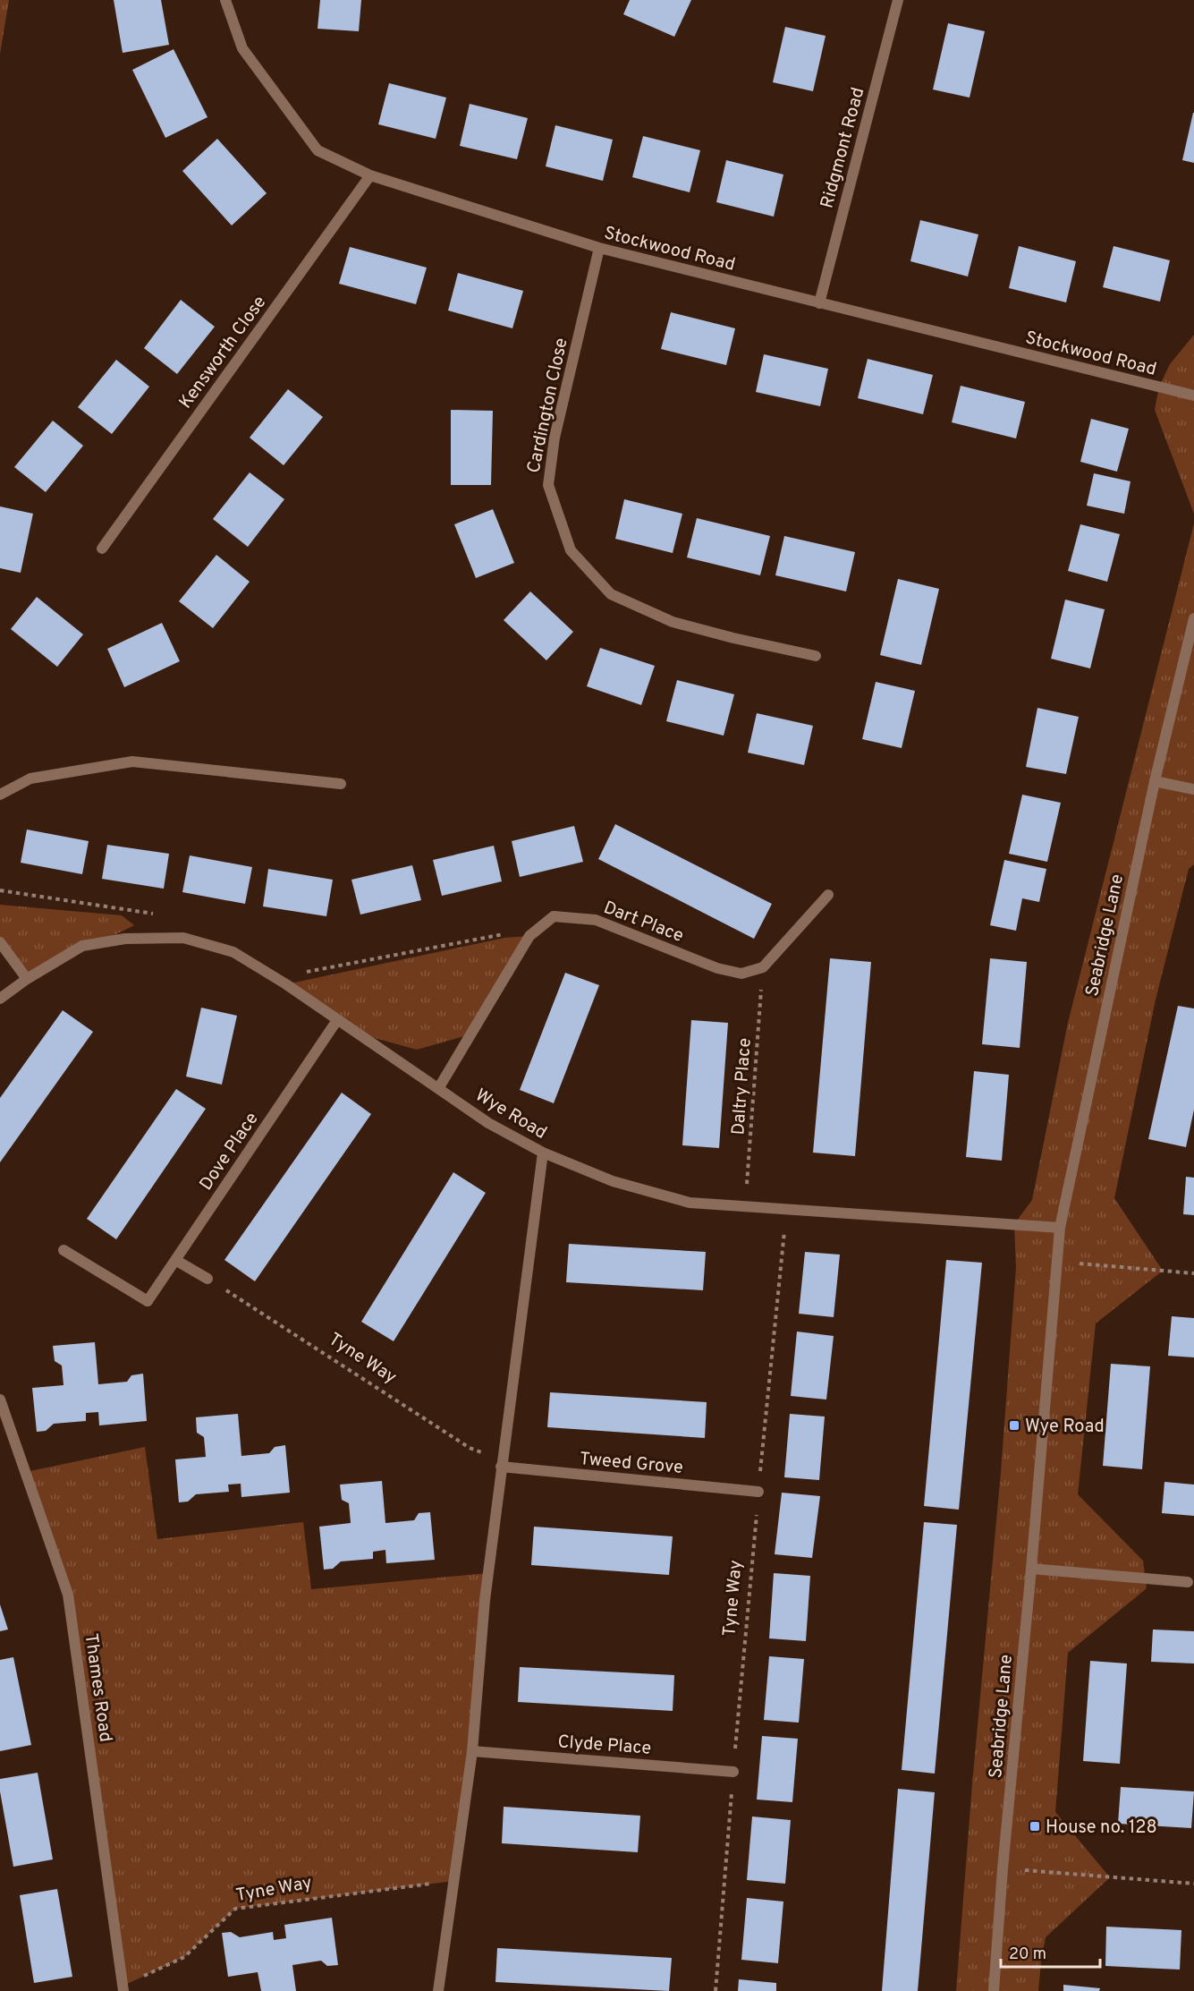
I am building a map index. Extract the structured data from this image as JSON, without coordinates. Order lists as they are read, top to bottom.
{
  "streets": {
    "street": [
      "Ridgmont Road",
      "Stockwood Road",
      "Kensworth Close",
      "Cardington Close",
      "Dart Place",
      "Seabridge Lane",
      "Wye Road",
      "Dove Place",
      "Tweed Grove",
      "Thames Road",
      "Clyde Place"
    ],
    "path": ["Daltry Place", "Tyne Way"]
  },
  "crossings": [
    ["Ridgmont Road", "Stockwood Road"],
    ["Stockwood Road", "Kensworth Close"],
    ["Stockwood Road", "Cardington Close"],
    ["Dart Place", "Daltry Place"],
    ["Dart Place", "Wye Road"],
    ["Seabridge Lane", "Wye Road"],
    ["Daltry Place", "Wye Road"],
    ["Wye Road", "Dove Place"],
    ["Wye Road", "Tyne Way"],
    ["Tyne Way", "Tweed Grove"],
    ["Tyne Way", "Thames Road"],
    ["Tyne Way", "Clyde Place"]
  ],
  "places": {
    "transit": ["Wye Road", "House no. 128"]
  },
  "scale_bar": "20 m"
}
